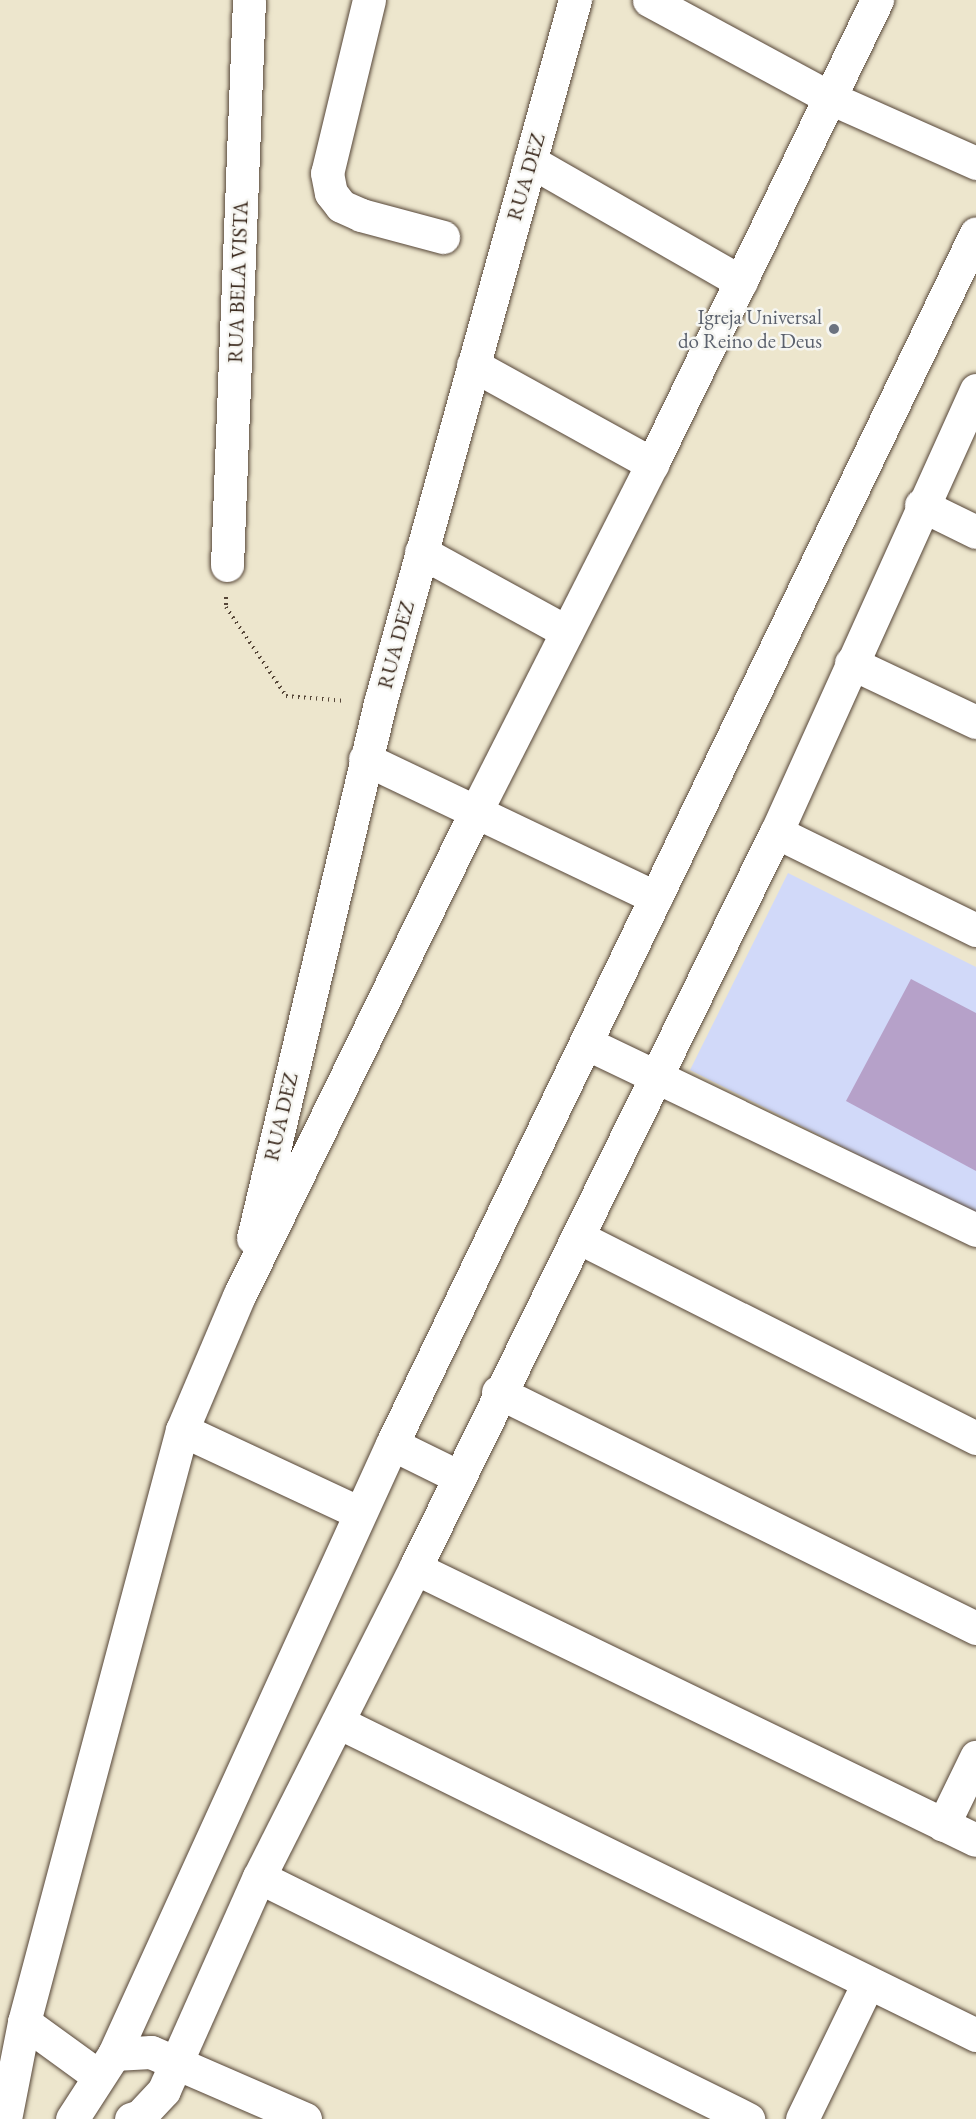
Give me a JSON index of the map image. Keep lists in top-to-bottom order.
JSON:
{
  "streets": {
    "street": ["RUA DEZ", "RUA BELA VISTA"]
  },
  "places": ["Igreja Universal do Reino de Deus"]
}
